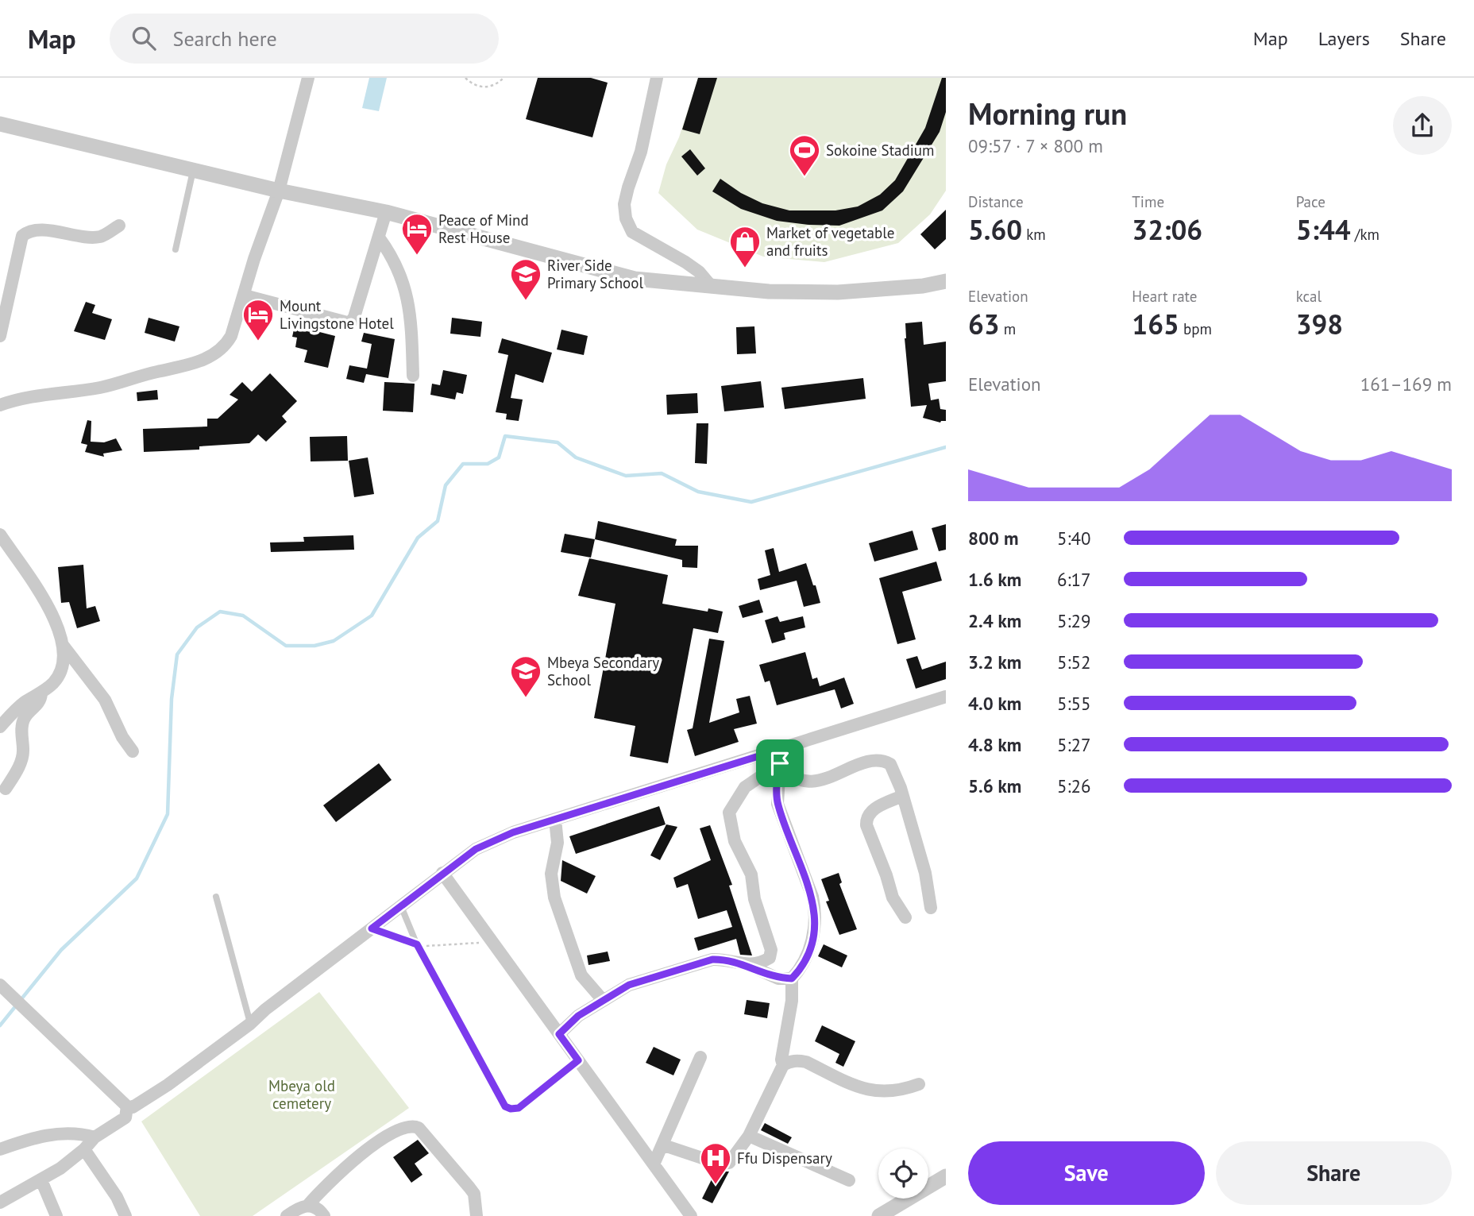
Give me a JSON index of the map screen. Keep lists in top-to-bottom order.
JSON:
{
  "parks": ["Mbeya old cemetery"],
  "places": {
    "sports": ["Sokoine Stadium"],
    "hotel": ["Peace of Mind Rest House", "Mount Livingstone Hotel"],
    "shop": ["Market of vegetable and fruits"],
    "school or university": ["River Side Primary School", "Mbeya Secondary School"],
    "hospital": ["Ffu Dispensary"]
  },
  "page": {
    "header": "Map",
    "search": "Search here",
    "nav": ["Map", "Layers", "Share"],
    "heading": ["Morning run", "09:57 · 7 × 800 m"],
    "stats": [
      ["Distance", "5.60 km"],
      ["Time", "32:06"],
      ["Pace", "5:44 /km"],
      ["Elevation", "63 m"],
      ["Heart rate", "165 bpm"],
      ["kcal", "398"]
    ],
    "chart": ["Elevation", "161–169 m"],
    "list": [
      {
        "name": "800 m",
        "note": "5:40"
      },
      {
        "name": "1.6 km",
        "note": "6:17"
      },
      {
        "name": "2.4 km",
        "note": "5:29"
      },
      {
        "name": "3.2 km",
        "note": "5:52"
      },
      {
        "name": "4.0 km",
        "note": "5:55"
      },
      {
        "name": "4.8 km",
        "note": "5:27"
      },
      {
        "name": "5.6 km",
        "note": "5:26"
      }
    ],
    "buttons": ["Save", "Share"]
  }
}
